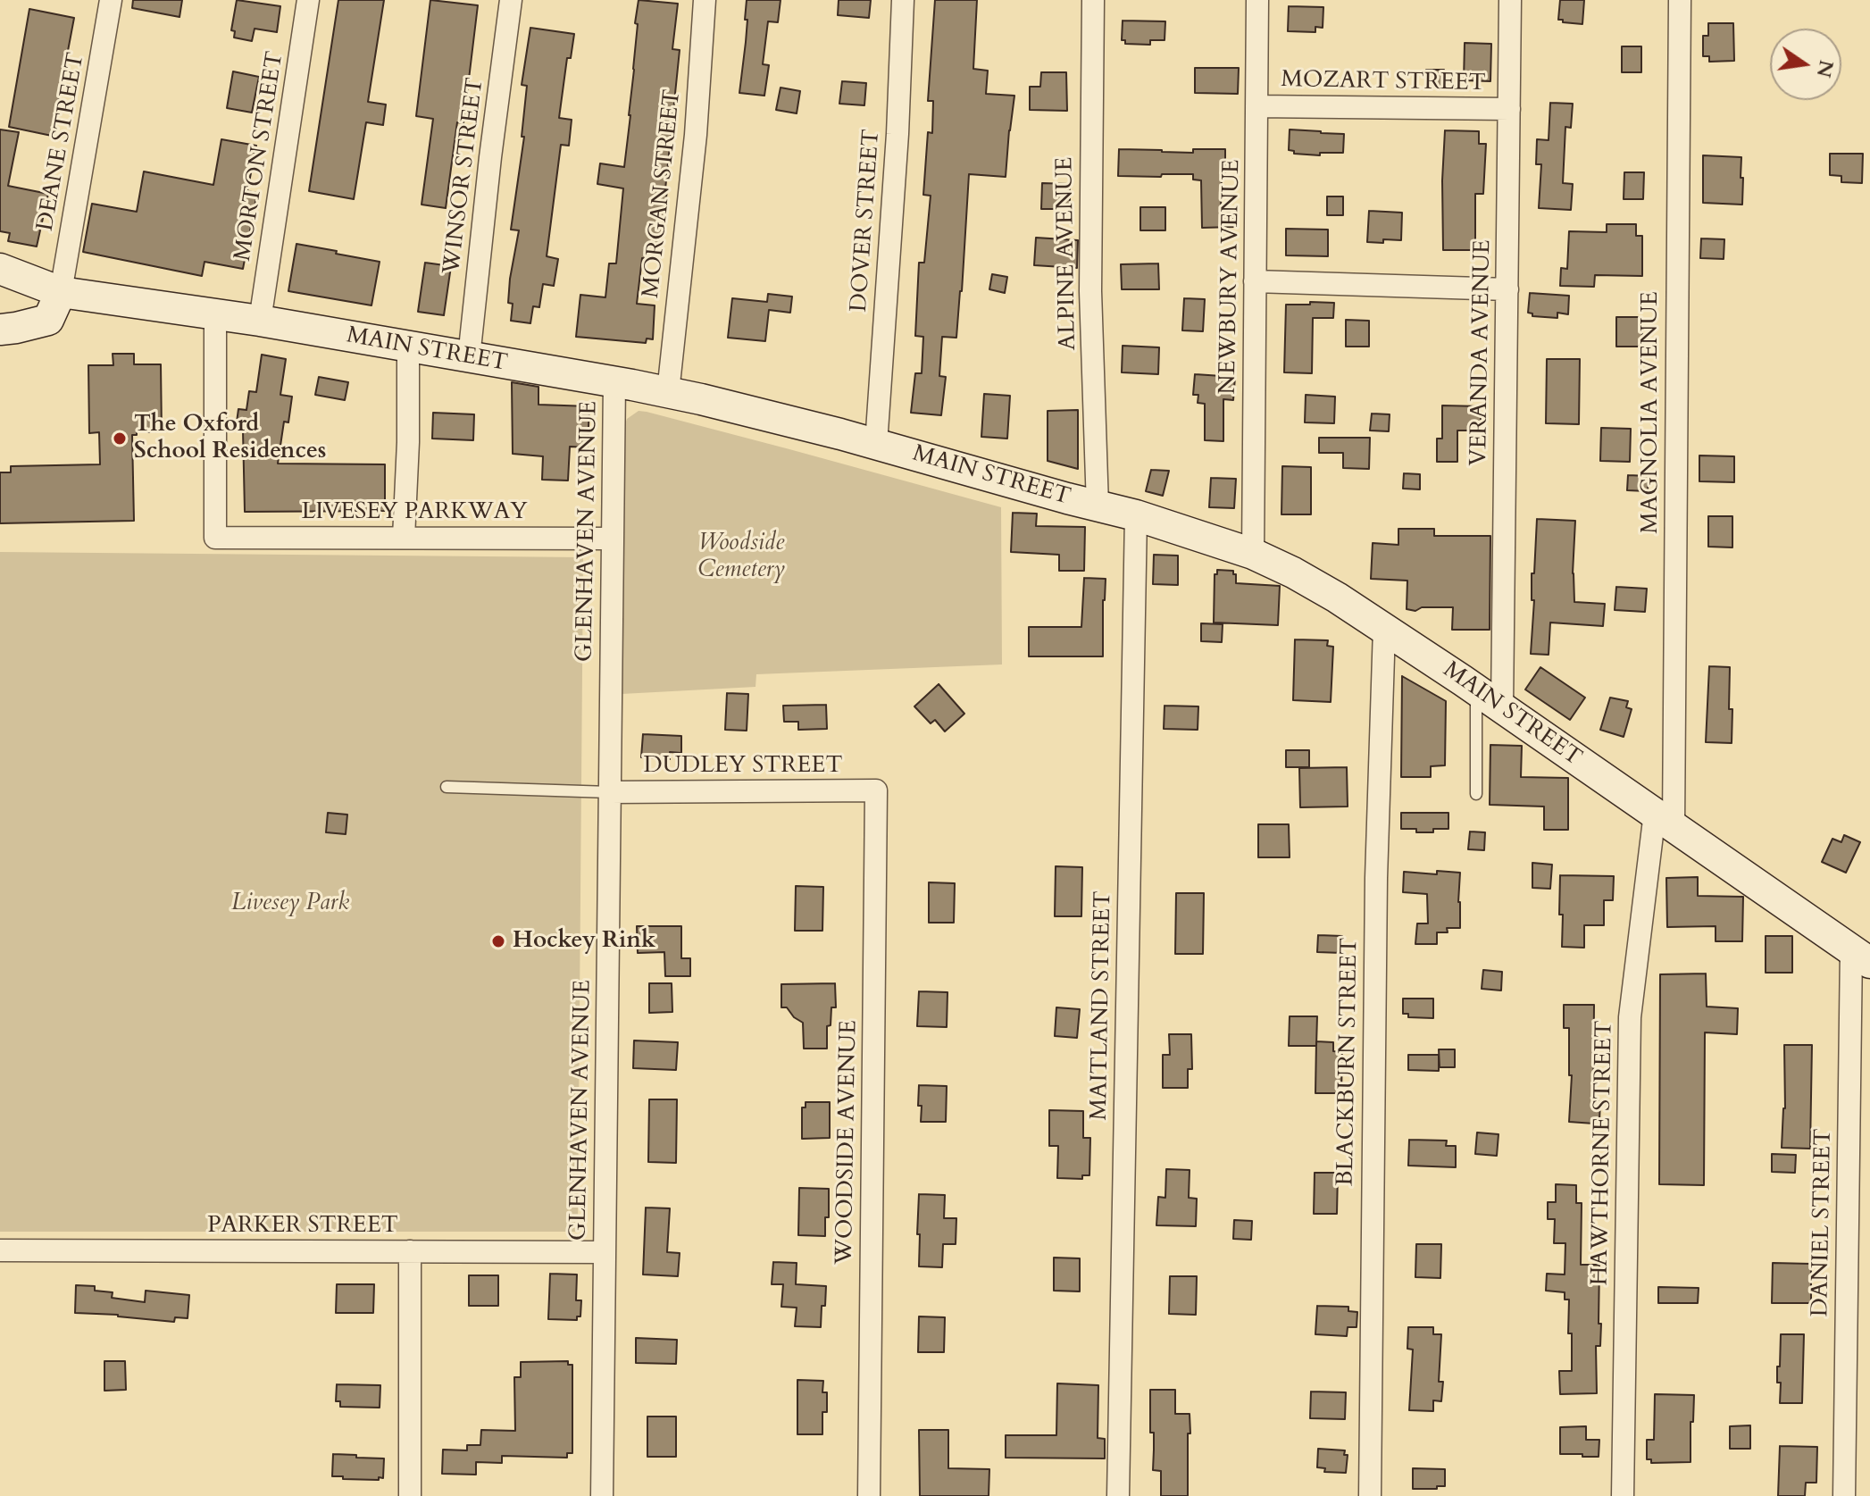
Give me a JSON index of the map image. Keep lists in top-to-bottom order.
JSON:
{
  "streets": {
    "main road": ["MAIN STREET"],
    "street": [
      "MOZART STREET",
      "DEANE STREET",
      "MORTON STREET",
      "WINSOR STREET",
      "MORGAN STREET",
      "DOVER STREET",
      "ALPINE AVENUE",
      "NEWBURY AVENUE",
      "VERANDA AVENUE",
      "MAGNOLIA AVENUE",
      "LIVESEY PARKWAY",
      "GLENHAVEN AVENUE",
      "DUDLEY STREET",
      "MAITLAND STREET",
      "BLACKBURN STREET",
      "WOODSIDE AVENUE",
      "HAWTHORNE STREET",
      "DANIEL STREET",
      "PARKER STREET"
    ]
  },
  "crossings": [
    ["MOZART STREET", "NEWBURY AVENUE"],
    ["MOZART STREET", "VERANDA AVENUE"],
    ["DEANE STREET", "MAIN STREET"],
    ["MORTON STREET", "MAIN STREET"],
    ["WINSOR STREET", "MAIN STREET"],
    ["MORGAN STREET", "MAIN STREET"],
    ["DOVER STREET", "MAIN STREET"],
    ["ALPINE AVENUE", "MAIN STREET"],
    ["NEWBURY AVENUE", "MAIN STREET"],
    ["MAIN STREET", "VERANDA AVENUE"],
    ["MAIN STREET", "MAGNOLIA AVENUE"],
    ["MAIN STREET", "LIVESEY PARKWAY"],
    ["MAIN STREET", "GLENHAVEN AVENUE"],
    ["MAIN STREET", "MAITLAND STREET"],
    ["MAIN STREET", "BLACKBURN STREET"],
    ["MAIN STREET", "HAWTHORNE STREET"],
    ["MAIN STREET", "DANIEL STREET"],
    ["MAGNOLIA AVENUE", "HAWTHORNE STREET"],
    ["LIVESEY PARKWAY", "GLENHAVEN AVENUE"],
    ["GLENHAVEN AVENUE", "DUDLEY STREET"],
    ["GLENHAVEN AVENUE", "PARKER STREET"],
    ["DUDLEY STREET", "WOODSIDE AVENUE"]
  ],
  "parks": ["Woodside Cemetery", "Livesey Park"],
  "places": ["The Oxford School Residences", "Hockey Rink"],
  "north": "right"
}
